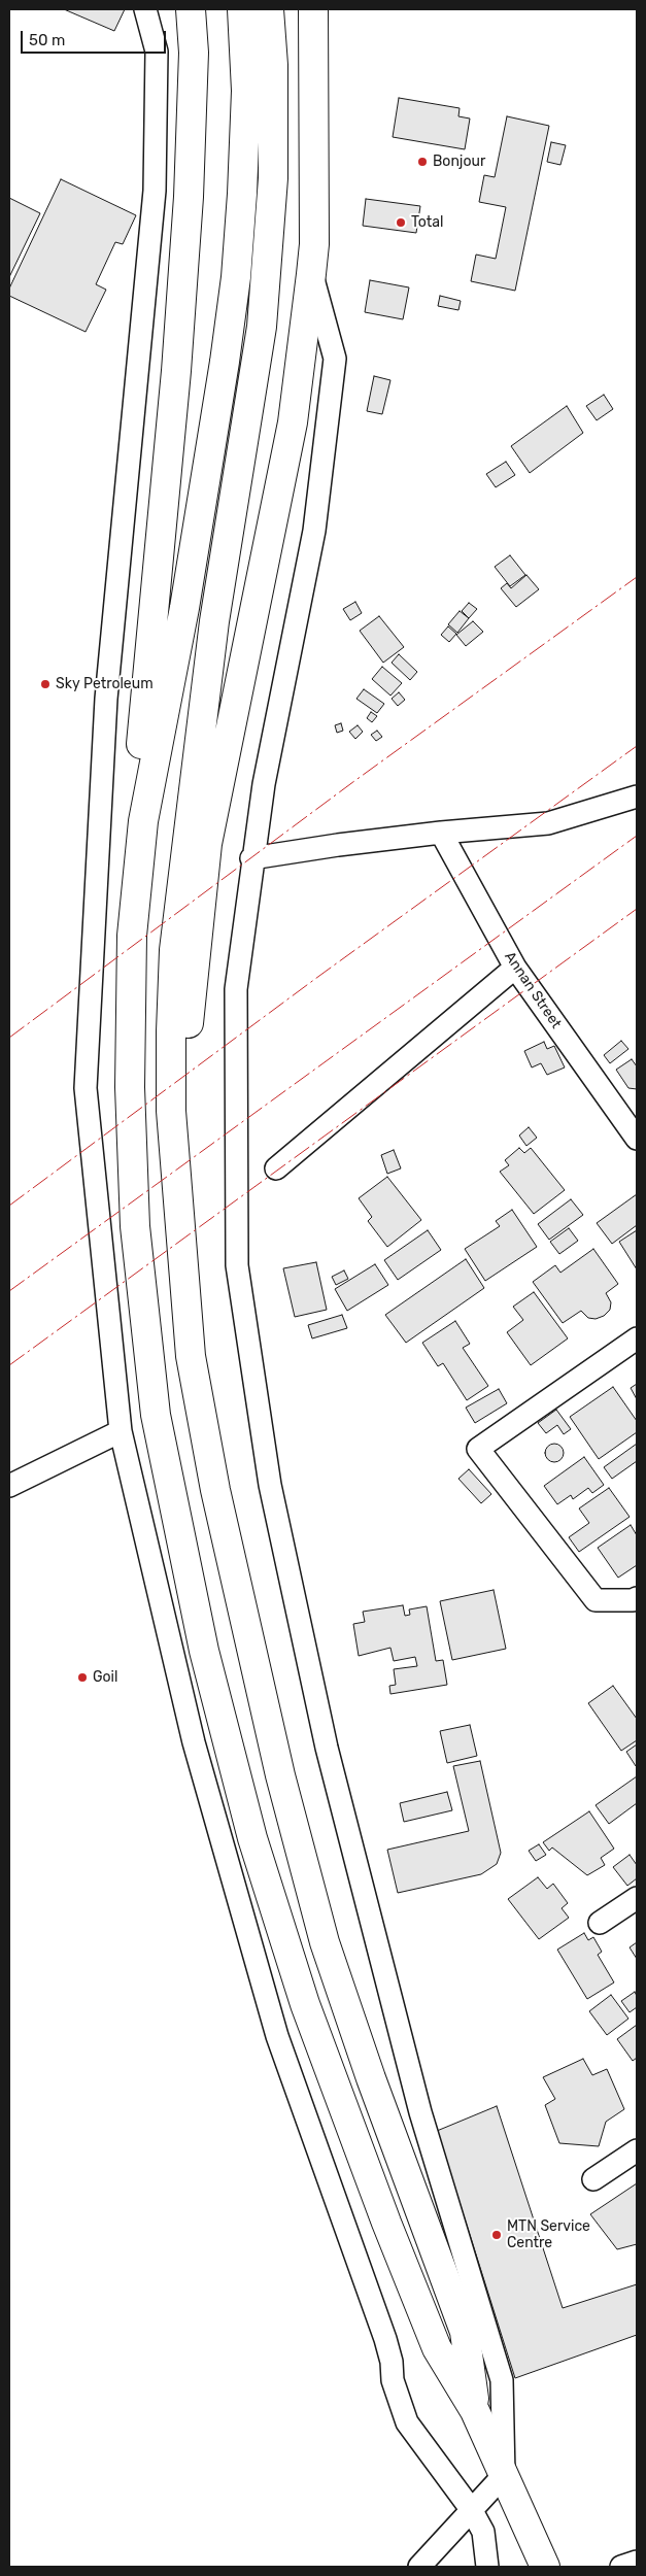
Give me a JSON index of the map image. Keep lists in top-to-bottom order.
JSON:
{
  "streets": {
    "street": ["Annan Street"]
  },
  "places": [
    "Bonjour",
    "Total",
    "Sky Petroleum",
    "Goil",
    "MTN Service Centre"
  ],
  "scale_bar": "50 m"
}
